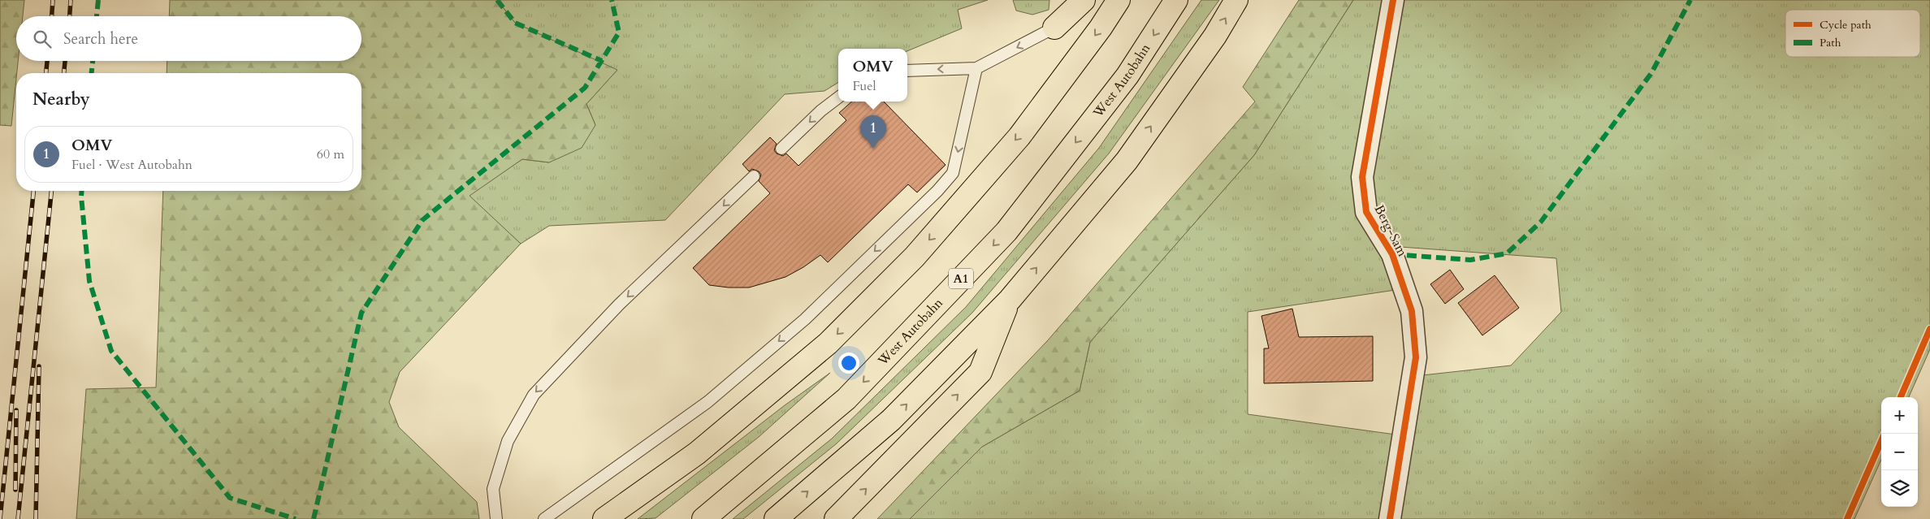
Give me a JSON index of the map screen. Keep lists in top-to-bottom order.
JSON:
{
  "streets": {
    "highway": ["West Autobahn", "A1"],
    "street": ["Berg-Sam"]
  },
  "legend": ["Cycle path", "Path"],
  "page": {
    "search": "Search here",
    "popup": ["OMV", "Fuel"],
    "heading": "Nearby",
    "pins": "1",
    "list": [
      {
        "mark": "1",
        "name": "OMV",
        "note": "Fuel · West Autobahn",
        "value": "60 m"
      }
    ],
    "map_buttons": ["+", "−"]
  }
}
